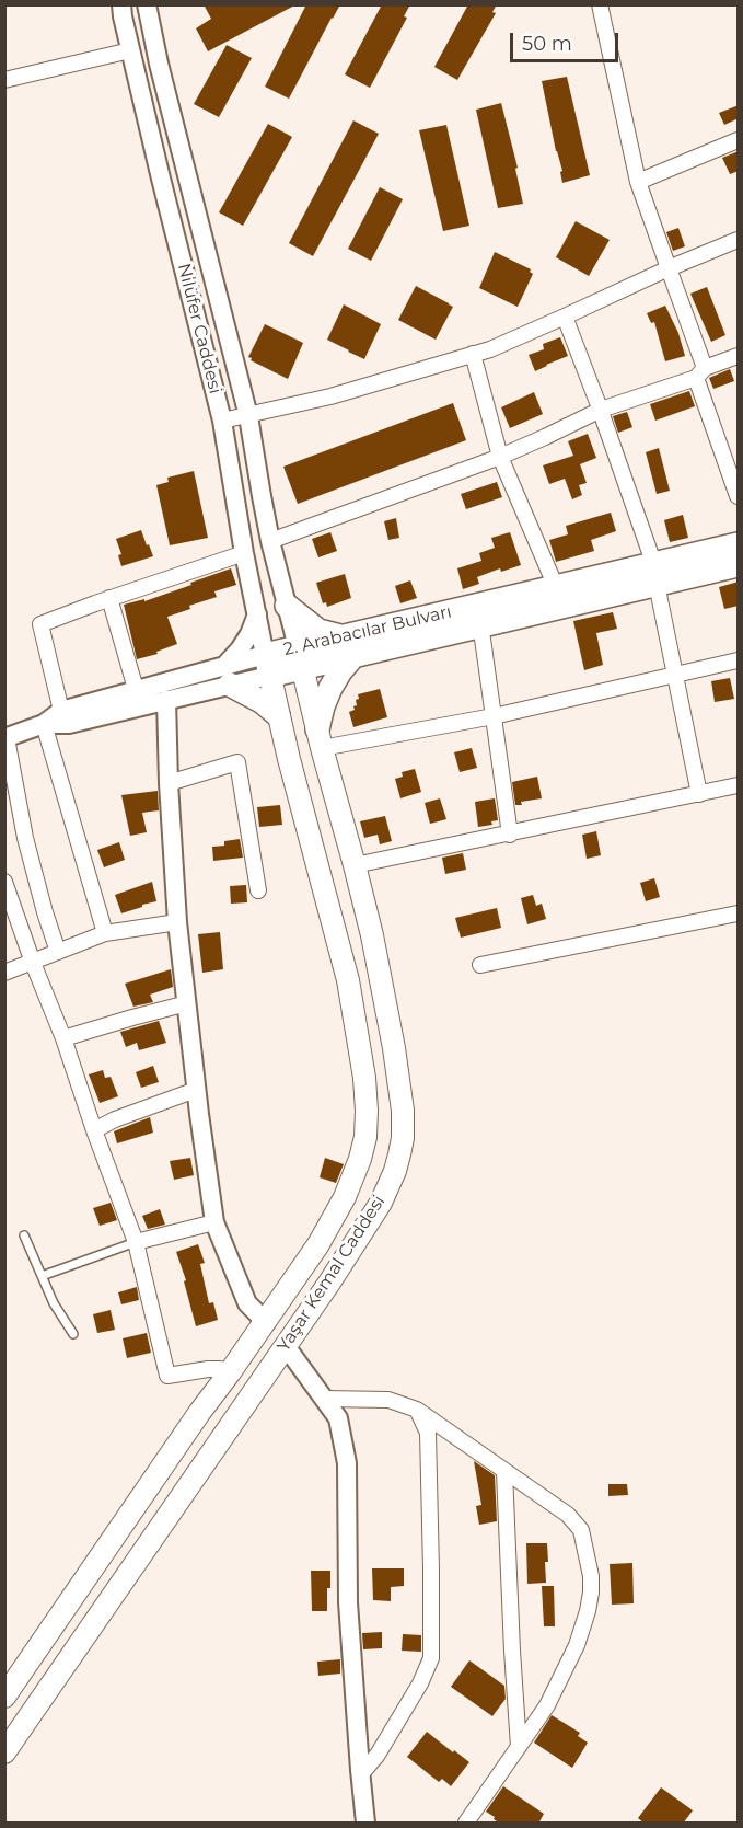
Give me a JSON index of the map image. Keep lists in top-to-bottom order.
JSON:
{
  "streets": {
    "main road": ["2. Arabacılar Bulvarı", "Yaşar Kemal Caddesi"],
    "street": ["Nilüfer Caddesi"]
  },
  "crossings": [
    ["Nilüfer Caddesi", "Yaşar Kemal Caddesi"],
    ["2. Arabacılar Bulvarı", "Yaşar Kemal Caddesi"]
  ],
  "scale_bar": "50 m"
}
